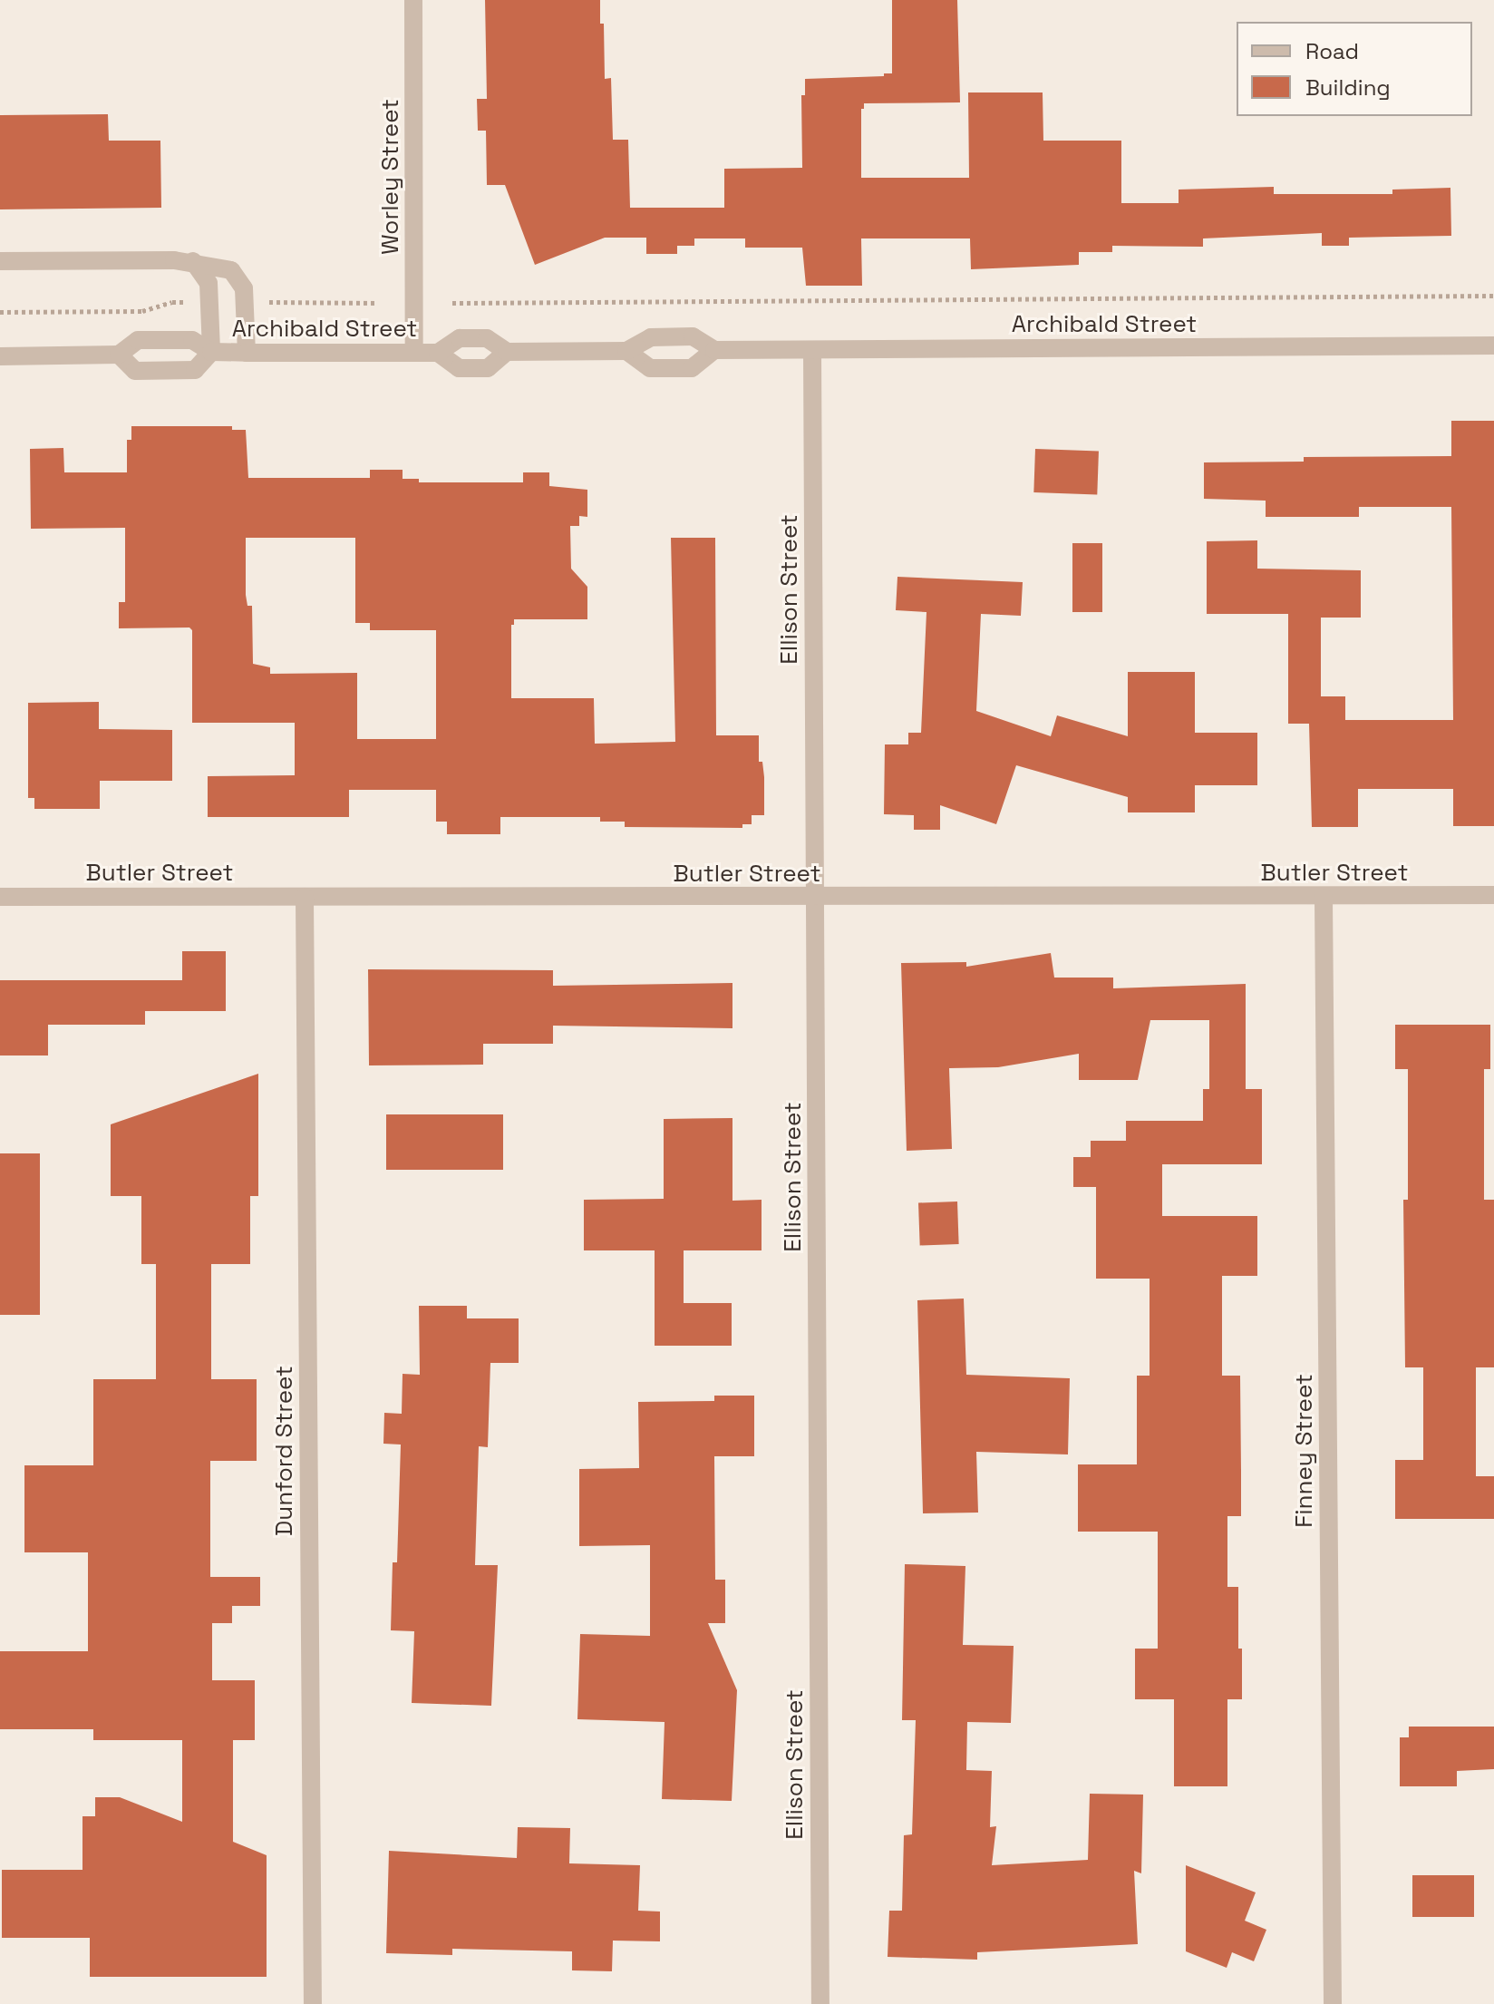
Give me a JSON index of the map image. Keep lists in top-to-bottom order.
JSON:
{
  "streets": {
    "street": [
      "Worley Street",
      "Archibald Street",
      "Ellison Street",
      "Butler Street",
      "Dunford Street",
      "Finney Street"
    ]
  },
  "crossings": [
    ["Worley Street", "Archibald Street"],
    ["Archibald Street", "Ellison Street"],
    ["Ellison Street", "Butler Street"],
    ["Butler Street", "Dunford Street"],
    ["Butler Street", "Finney Street"]
  ],
  "legend": ["Road", "Building"]
}
